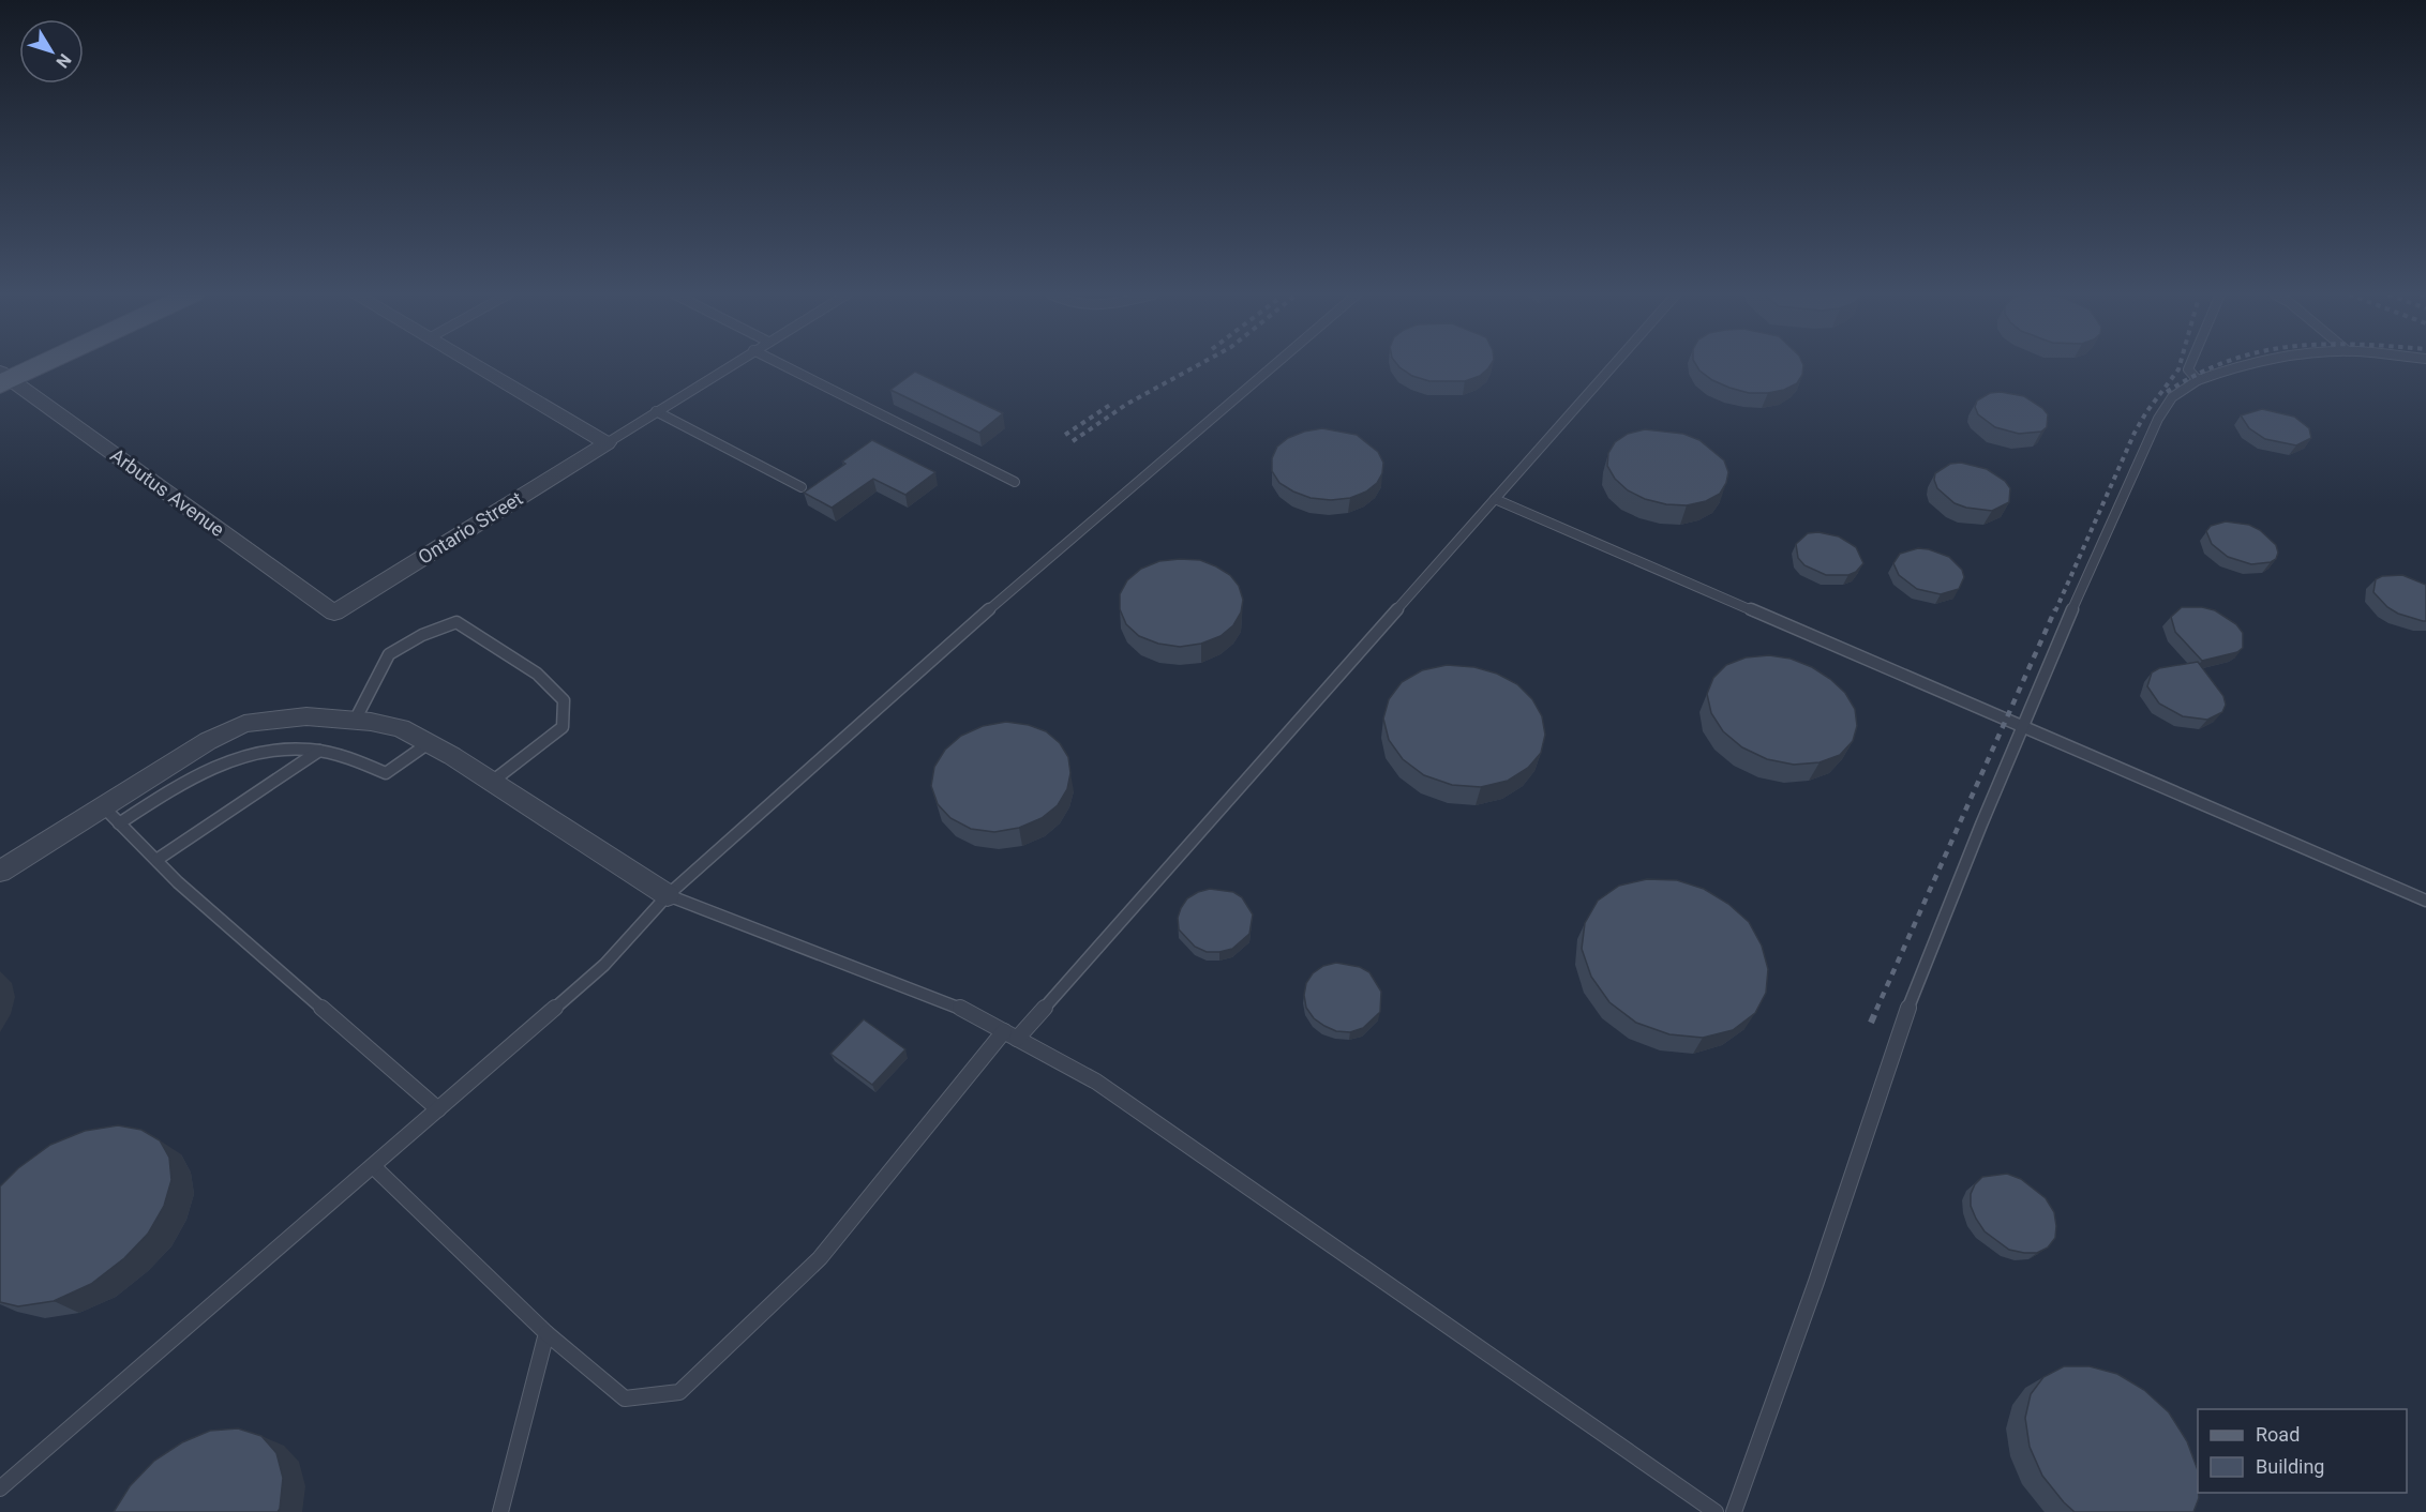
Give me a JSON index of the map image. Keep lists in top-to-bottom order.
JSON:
{
  "streets": {
    "street": ["Arbutus Avenue", "Ontario Street"]
  },
  "crossings": [
    ["Arbutus Avenue", "Ontario Street"]
  ],
  "legend": ["Road", "Building"],
  "north": "bottom right"
}
